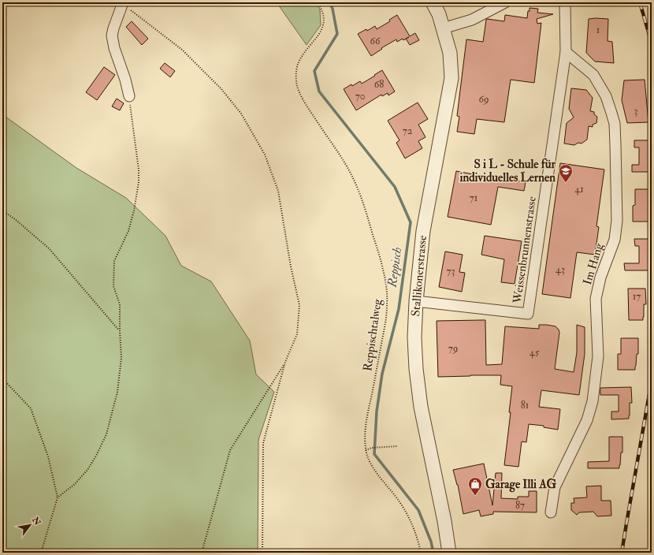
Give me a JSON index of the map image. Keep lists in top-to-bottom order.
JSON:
{
  "streets": {
    "street": ["Weissenbrunnenstrasse", "Im Hang", "Stallikonerstrasse"],
    "path": ["Reppischtalweg"]
  },
  "crossings": [
    ["Weissenbrunnenstrasse", "Im Hang"],
    ["Weissenbrunnenstrasse", "Stallikonerstrasse"]
  ],
  "water": ["Reppisch"],
  "places": {
    "school or university": ["S i L - Schule für individuelles Lernen"],
    "shop": ["Garage Illi AG"]
  },
  "house_numbers": [
    "1",
    "66",
    "68",
    "70",
    "69",
    "3",
    "72",
    "41",
    "71",
    "43",
    "73",
    "17",
    "79",
    "45",
    "81",
    "87"
  ],
  "north": "top right"
}
